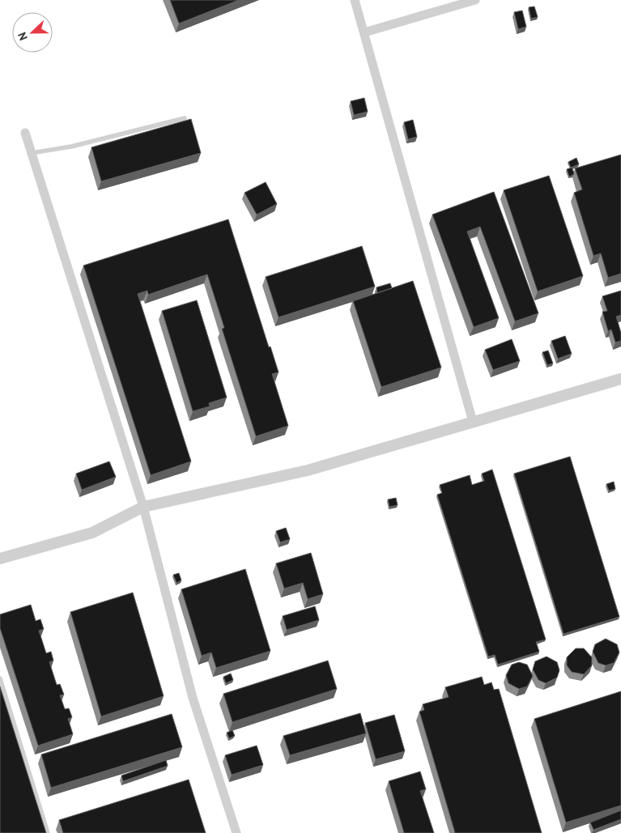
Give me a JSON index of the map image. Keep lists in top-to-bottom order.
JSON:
{
  "north": "left"
}
